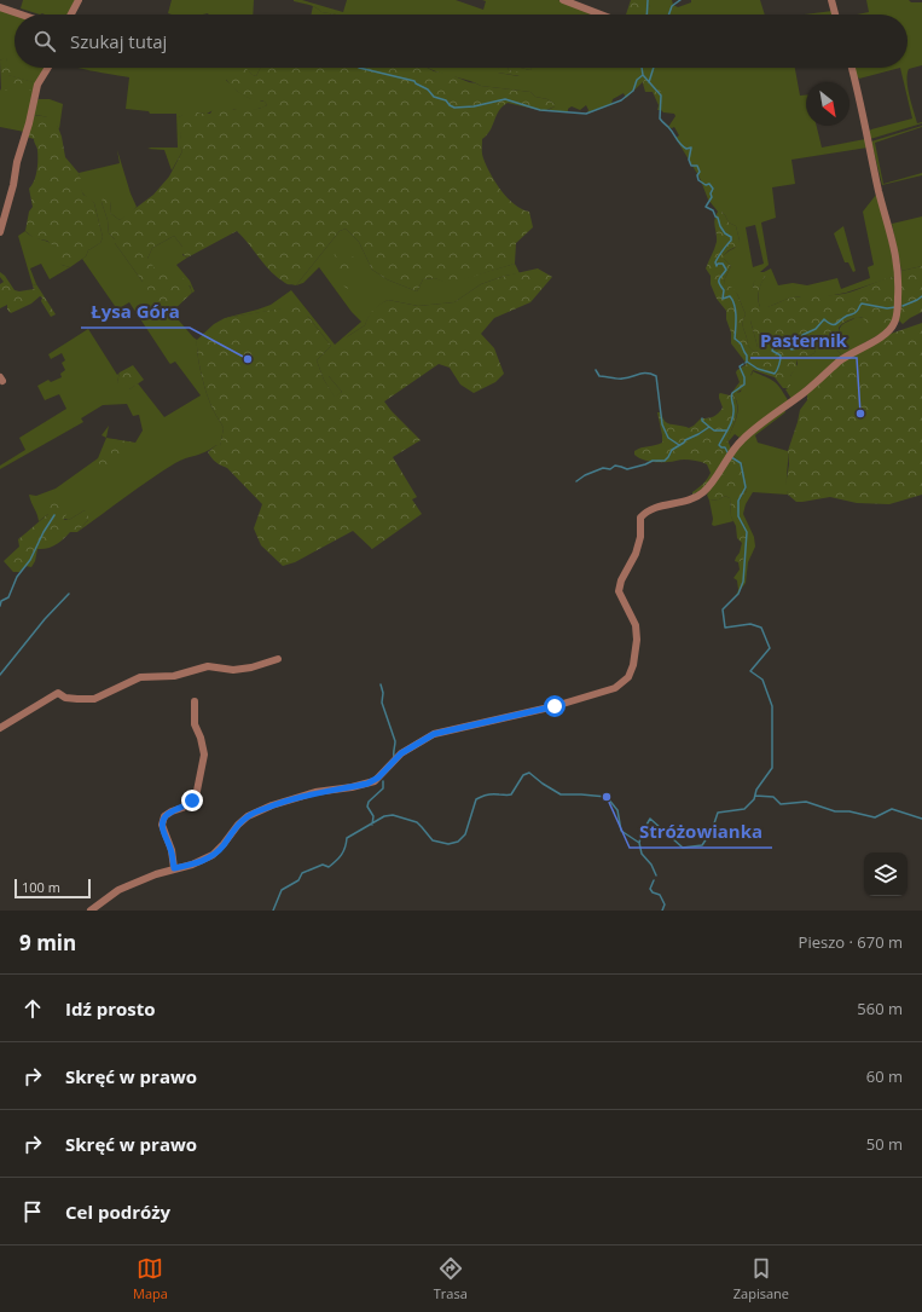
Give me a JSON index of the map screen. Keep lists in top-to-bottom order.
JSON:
{
  "places": ["Łysa Góra", "Pasternik", "Stróżowianka"],
  "scale_bar": "100 m",
  "north": "bottom right",
  "page": {
    "search": "Szukaj tutaj",
    "scale": "100 m",
    "heading": ["9 min", "Pieszo · 670 m"],
    "list": [
      ["Idź prosto", "560 m"],
      ["Skręć w prawo", "60 m"],
      ["Skręć w prawo", "50 m"],
      "Cel podróży"
    ],
    "nav": ["Mapa", "Trasa", "Zapisane"]
  }
}
